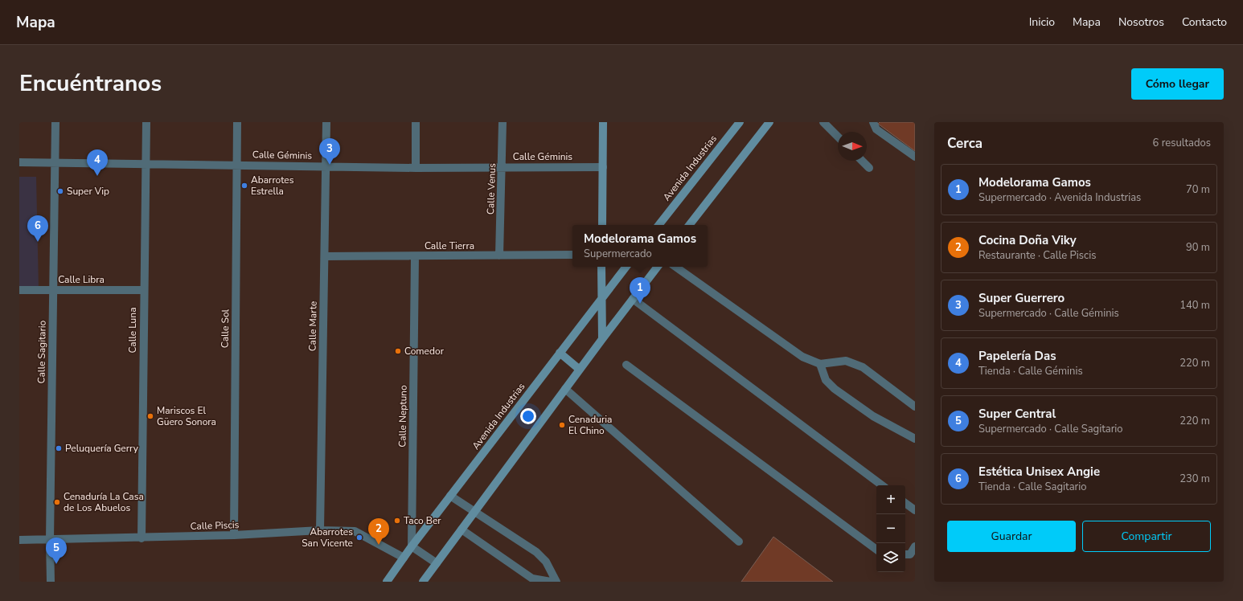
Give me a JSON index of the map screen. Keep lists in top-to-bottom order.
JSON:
{
  "streets": {
    "main road": ["Avenida Industrias"],
    "street": [
      "Calle Géminis",
      "Calle Venus",
      "Calle Tierra",
      "Calle Libra",
      "Calle Marte",
      "Calle Sol",
      "Calle Luna",
      "Calle Sagitario",
      "Calle Neptuno",
      "Calle Piscis"
    ]
  },
  "crossings": [
    ["Calle Géminis", "Calle Venus"],
    ["Calle Géminis", "Calle Marte"],
    ["Calle Géminis", "Calle Sol"],
    ["Calle Géminis", "Calle Luna"],
    ["Calle Géminis", "Calle Sagitario"],
    ["Avenida Industrias", "Calle Neptuno"],
    ["Avenida Industrias", "Calle Piscis"],
    ["Calle Venus", "Calle Tierra"],
    ["Calle Tierra", "Calle Marte"],
    ["Calle Tierra", "Calle Neptuno"],
    ["Calle Libra", "Calle Luna"],
    ["Calle Libra", "Calle Sagitario"],
    ["Calle Marte", "Calle Piscis"],
    ["Calle Sol", "Calle Piscis"],
    ["Calle Luna", "Calle Piscis"],
    ["Calle Sagitario", "Calle Piscis"]
  ],
  "places": [
    "Abarrotes Estrella",
    "Super Vip",
    "Comedor",
    "Mariscos El Güero Sonora",
    "Cenaduria El Chino",
    "Peluquería Gerry",
    "Cenaduría La Casa de Los Abuelos",
    "Taco Ber",
    "Abarrotes San Vicente"
  ],
  "north": "right",
  "page": {
    "header": "Mapa",
    "nav": [
      "Inicio",
      "Mapa",
      "Nosotros",
      "Contacto"
    ],
    "title": "Encuéntranos",
    "buttons": [
      "Cómo llegar",
      ["Guardar", "Compartir"]
    ],
    "heading": ["Cerca", "6 resultados"],
    "pins": [
      "3",
      "4",
      "6",
      "1",
      "2",
      "5"
    ],
    "list": [
      {
        "mark": "1",
        "name": "Modelorama Gamos",
        "note": "Supermercado · Avenida Industrias",
        "value": "70 m"
      },
      {
        "mark": "2",
        "name": "Cocina Doña Viky",
        "note": "Restaurante · Calle Piscis",
        "value": "90 m"
      },
      {
        "mark": "3",
        "name": "Super Guerrero",
        "note": "Supermercado · Calle Géminis",
        "value": "140 m"
      },
      {
        "mark": "4",
        "name": "Papelería Das",
        "note": "Tienda · Calle Géminis",
        "value": "220 m"
      },
      {
        "mark": "5",
        "name": "Super Central",
        "note": "Supermercado · Calle Sagitario",
        "value": "220 m"
      },
      {
        "mark": "6",
        "name": "Estética Unisex Angie",
        "note": "Tienda · Calle Sagitario",
        "value": "230 m"
      }
    ],
    "popup": ["Modelorama Gamos", "Supermercado"],
    "map_buttons": ["+", "−"]
  }
}
